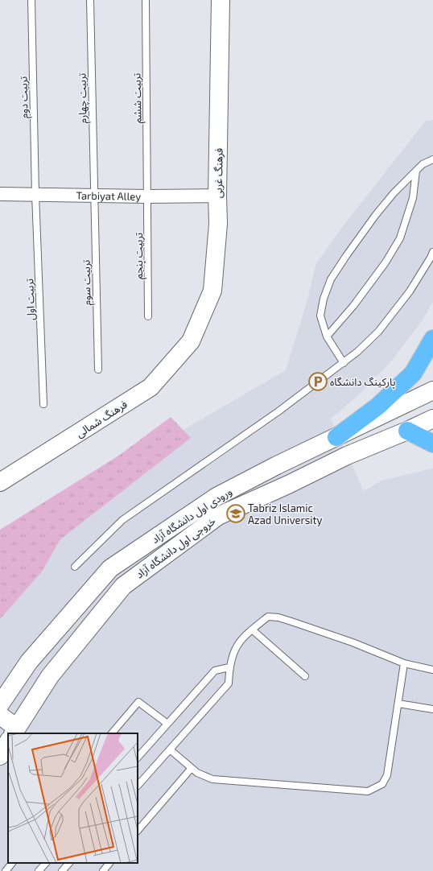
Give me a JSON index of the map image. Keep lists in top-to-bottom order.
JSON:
{
  "streets": {
    "street": [
      "فرهنگ غربی",
      "Tarbiyat Alley",
      "فرهنگ شمالی",
      "ورودی اول دانشگاه آزاد",
      "خروجی اول دانشگاه آزاد"
    ],
    "lane": [
      "تربیت دوم",
      "تربیت چهارم",
      "تربیت ششم",
      "تربیت پنجم",
      "تربیت سوم",
      "تربیت اول"
    ]
  },
  "crossings": [
    ["تربیت دوم", "Tarbiyat Alley"],
    ["تربیت دوم", "تربیت اول"],
    ["تربیت چهارم", "Tarbiyat Alley"],
    ["تربیت چهارم", "تربیت سوم"],
    ["تربیت ششم", "Tarbiyat Alley"],
    ["تربیت ششم", "تربیت پنجم"],
    ["فرهنگ غربی", "Tarbiyat Alley"],
    ["فرهنگ غربی", "فرهنگ شمالی"],
    ["Tarbiyat Alley", "تربیت پنجم"],
    ["Tarbiyat Alley", "تربیت سوم"],
    ["Tarbiyat Alley", "تربیت اول"]
  ],
  "places": {
    "parking": ["پارکینگ دانشگاه"],
    "school or university": ["Tabriz Islamic Azad University"]
  }
}
